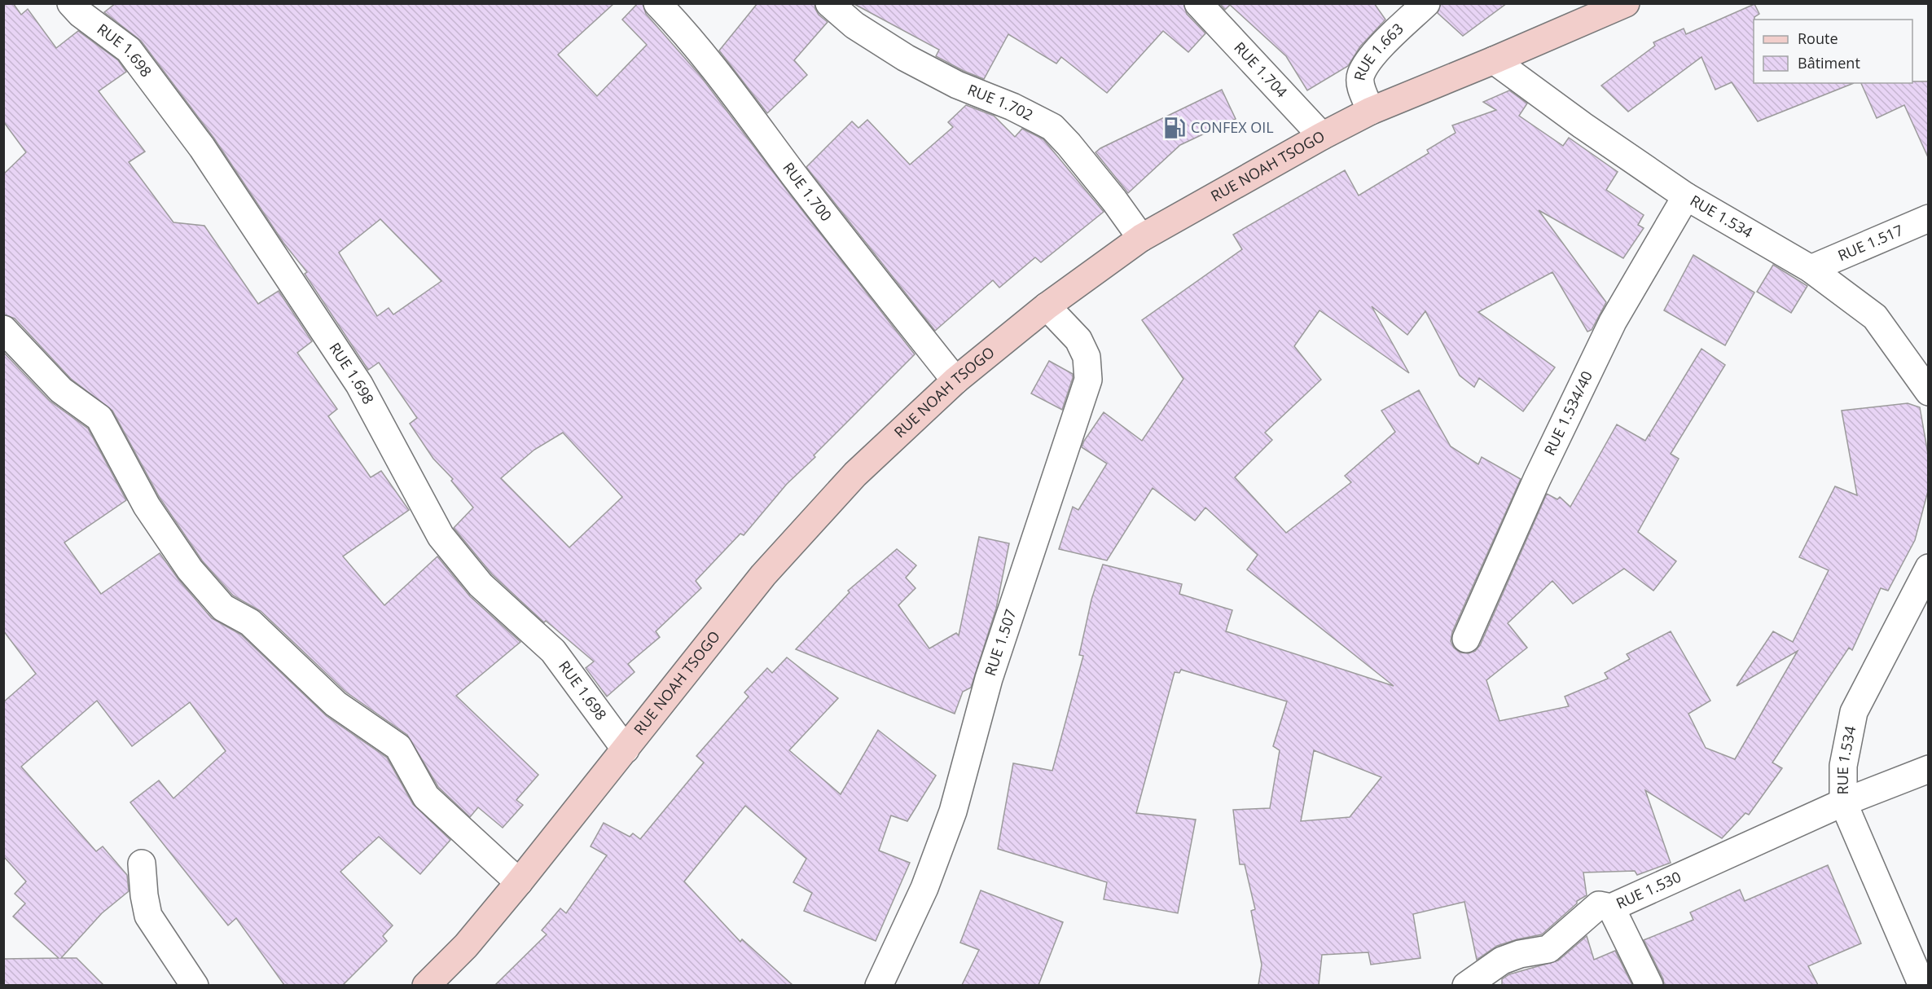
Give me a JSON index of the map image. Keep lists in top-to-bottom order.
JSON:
{
  "streets": {
    "main road": ["RUE NOAH TSOGO"],
    "street": [
      "RUE 1.698",
      "RUE 1.663",
      "RUE 1.704",
      "RUE 1.702",
      "RUE 1.700",
      "RUE 1.534",
      "RUE 1.517",
      "RUE 1.534/40",
      "RUE 1.507",
      "RUE 1.530"
    ]
  },
  "crossings": [
    ["RUE 1.698", "RUE NOAH TSOGO"],
    ["RUE 1.663", "RUE NOAH TSOGO"],
    ["RUE 1.704", "RUE NOAH TSOGO"],
    ["RUE 1.702", "RUE NOAH TSOGO"],
    ["RUE NOAH TSOGO", "RUE 1.700"],
    ["RUE NOAH TSOGO", "RUE 1.534"],
    ["RUE NOAH TSOGO", "RUE 1.507"],
    ["RUE 1.534", "RUE 1.517"],
    ["RUE 1.534", "RUE 1.534/40"],
    ["RUE 1.534", "RUE 1.530"]
  ],
  "places": {
    "fuel station": ["CONFEX OIL"]
  },
  "legend": ["Route", "Bâtiment"]
}
